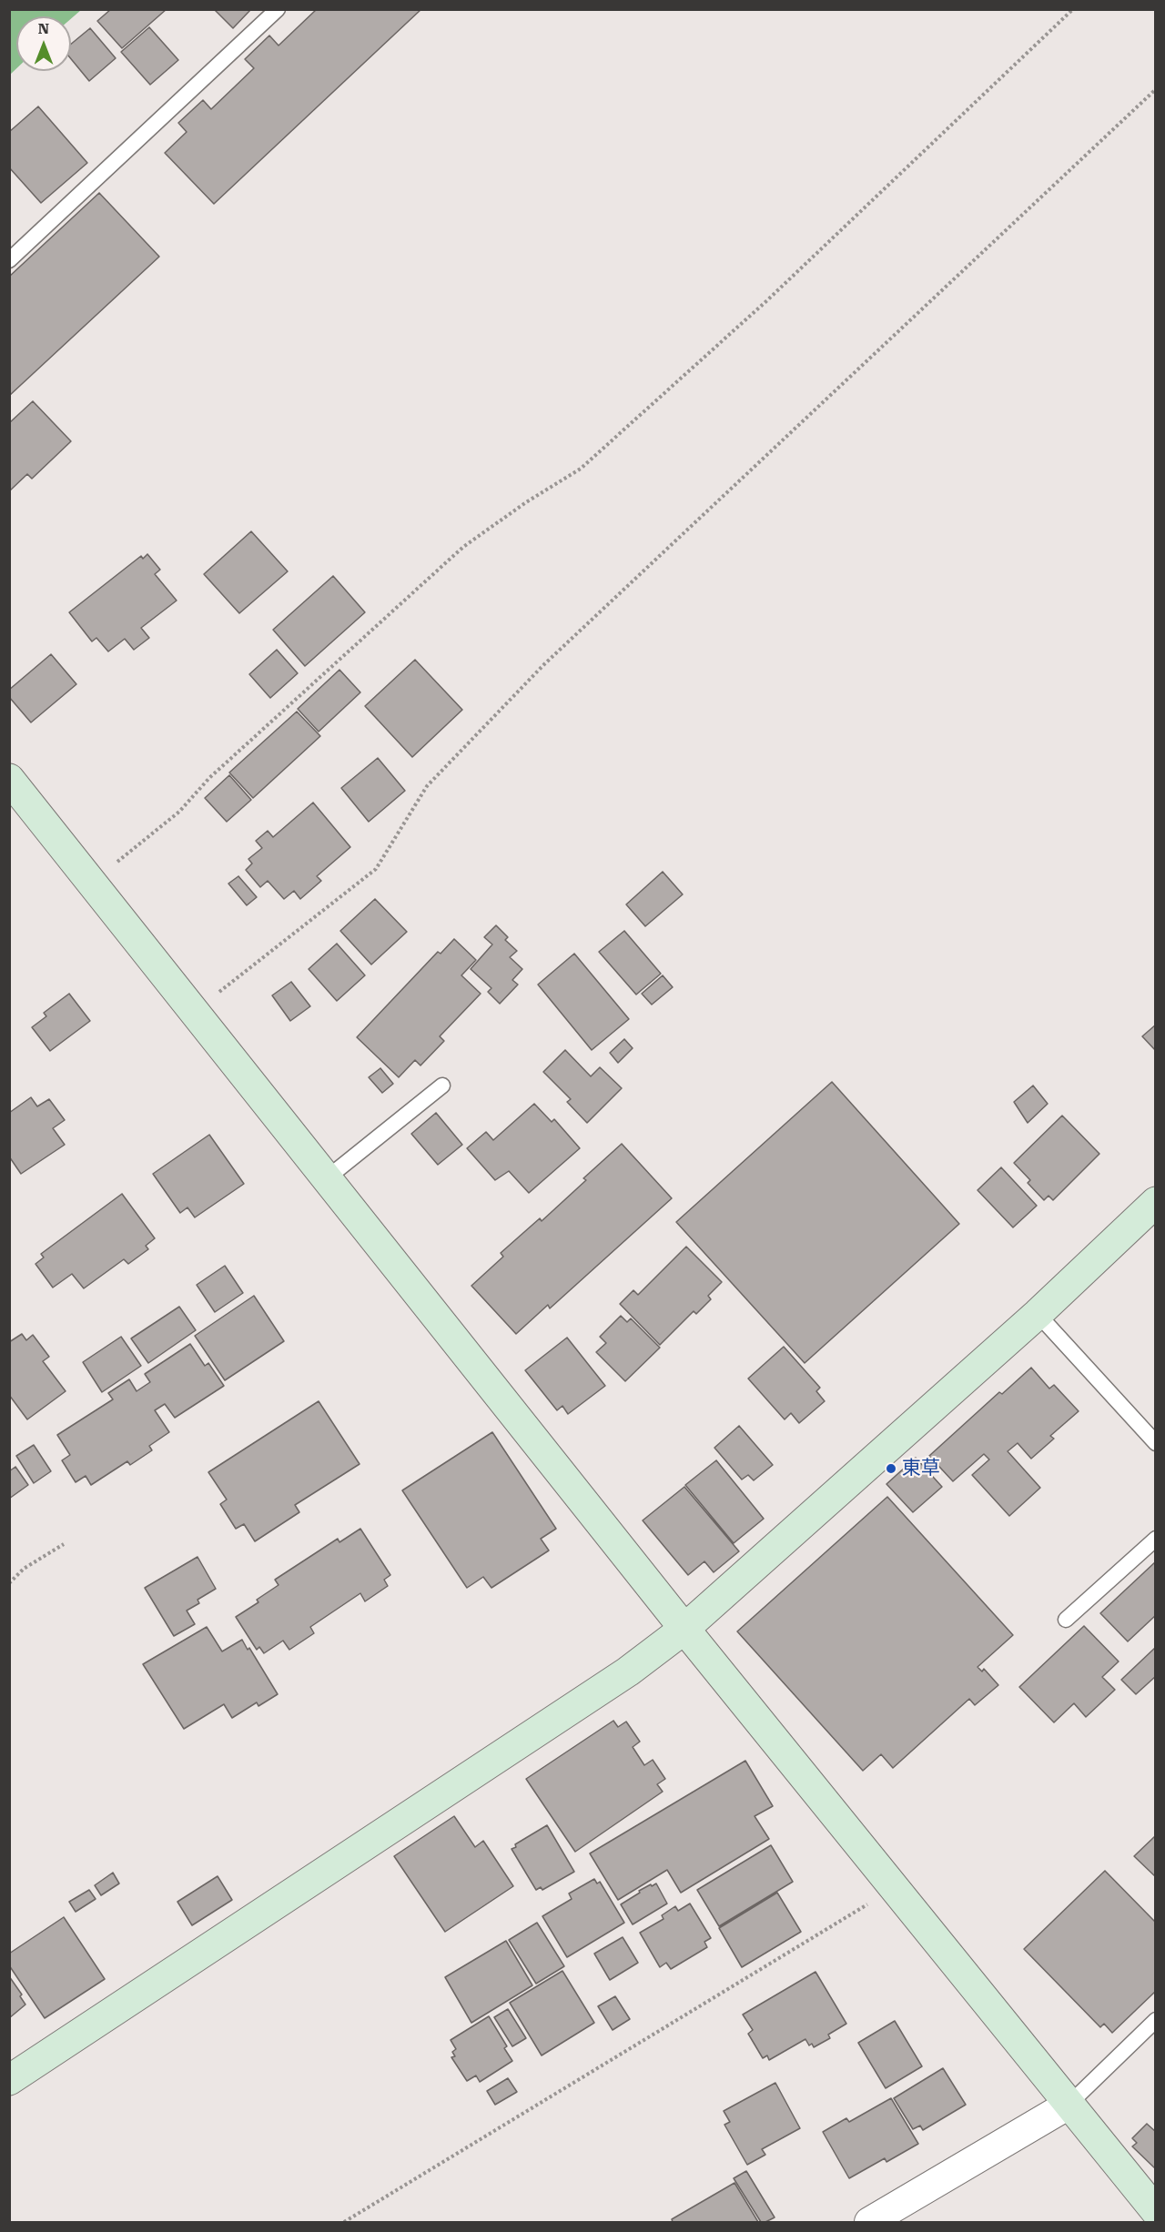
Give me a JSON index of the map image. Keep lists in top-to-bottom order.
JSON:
{
  "places": ["東草"],
  "north": "top"
}
